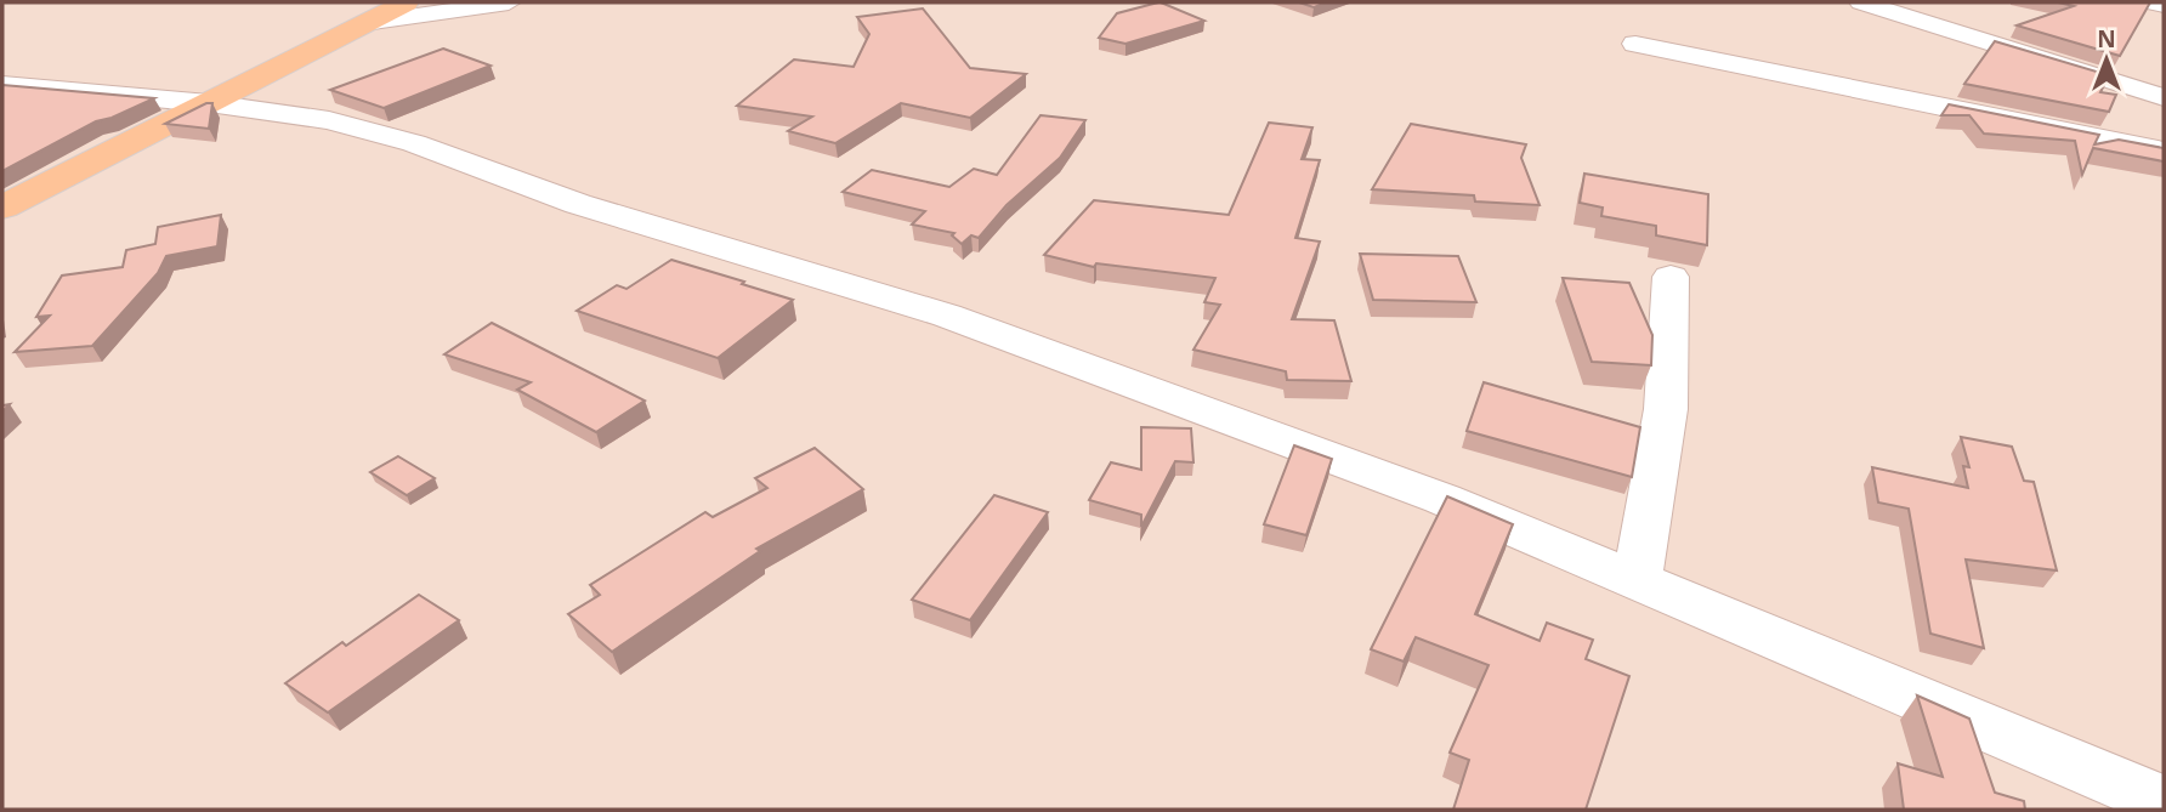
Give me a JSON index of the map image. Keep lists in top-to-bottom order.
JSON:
{
  "north": "top"
}
